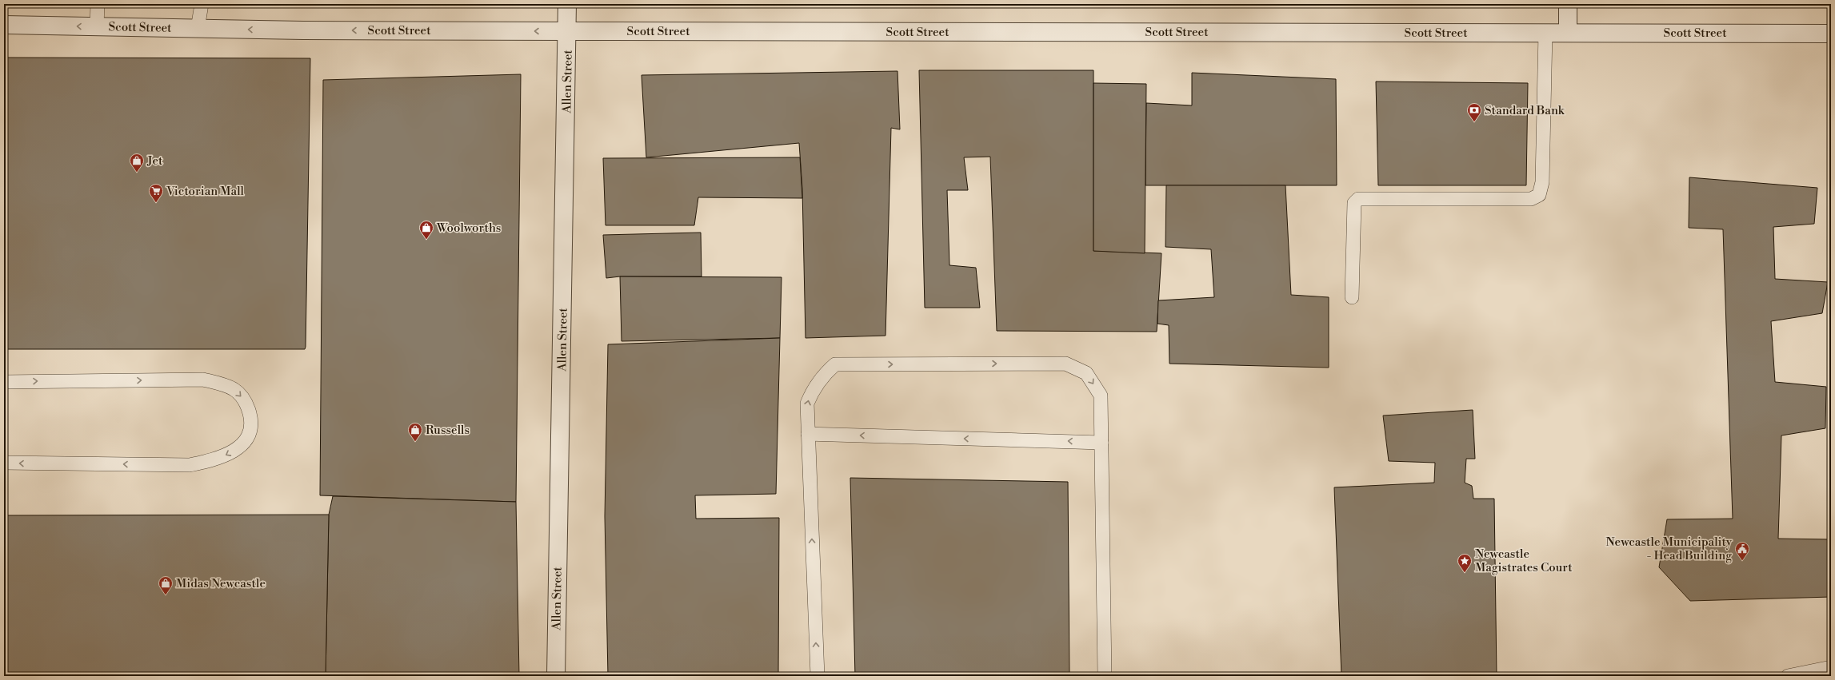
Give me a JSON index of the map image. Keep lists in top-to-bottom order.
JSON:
{
  "streets": {
    "street": ["Scott Street", "Allen Street"]
  },
  "crossings": [
    ["Scott Street", "Allen Street"]
  ],
  "places": {
    "bank": ["Standard Bank"],
    "shop": [
      "Jet",
      "Woolworths",
      "Russells",
      "Midas Newcastle"
    ],
    "supermarket": ["Victorian Mall"],
    "public building": ["Newcastle Municipality - Head Building"],
    "place": ["Newcastle Magistrates Court"]
  }
}
